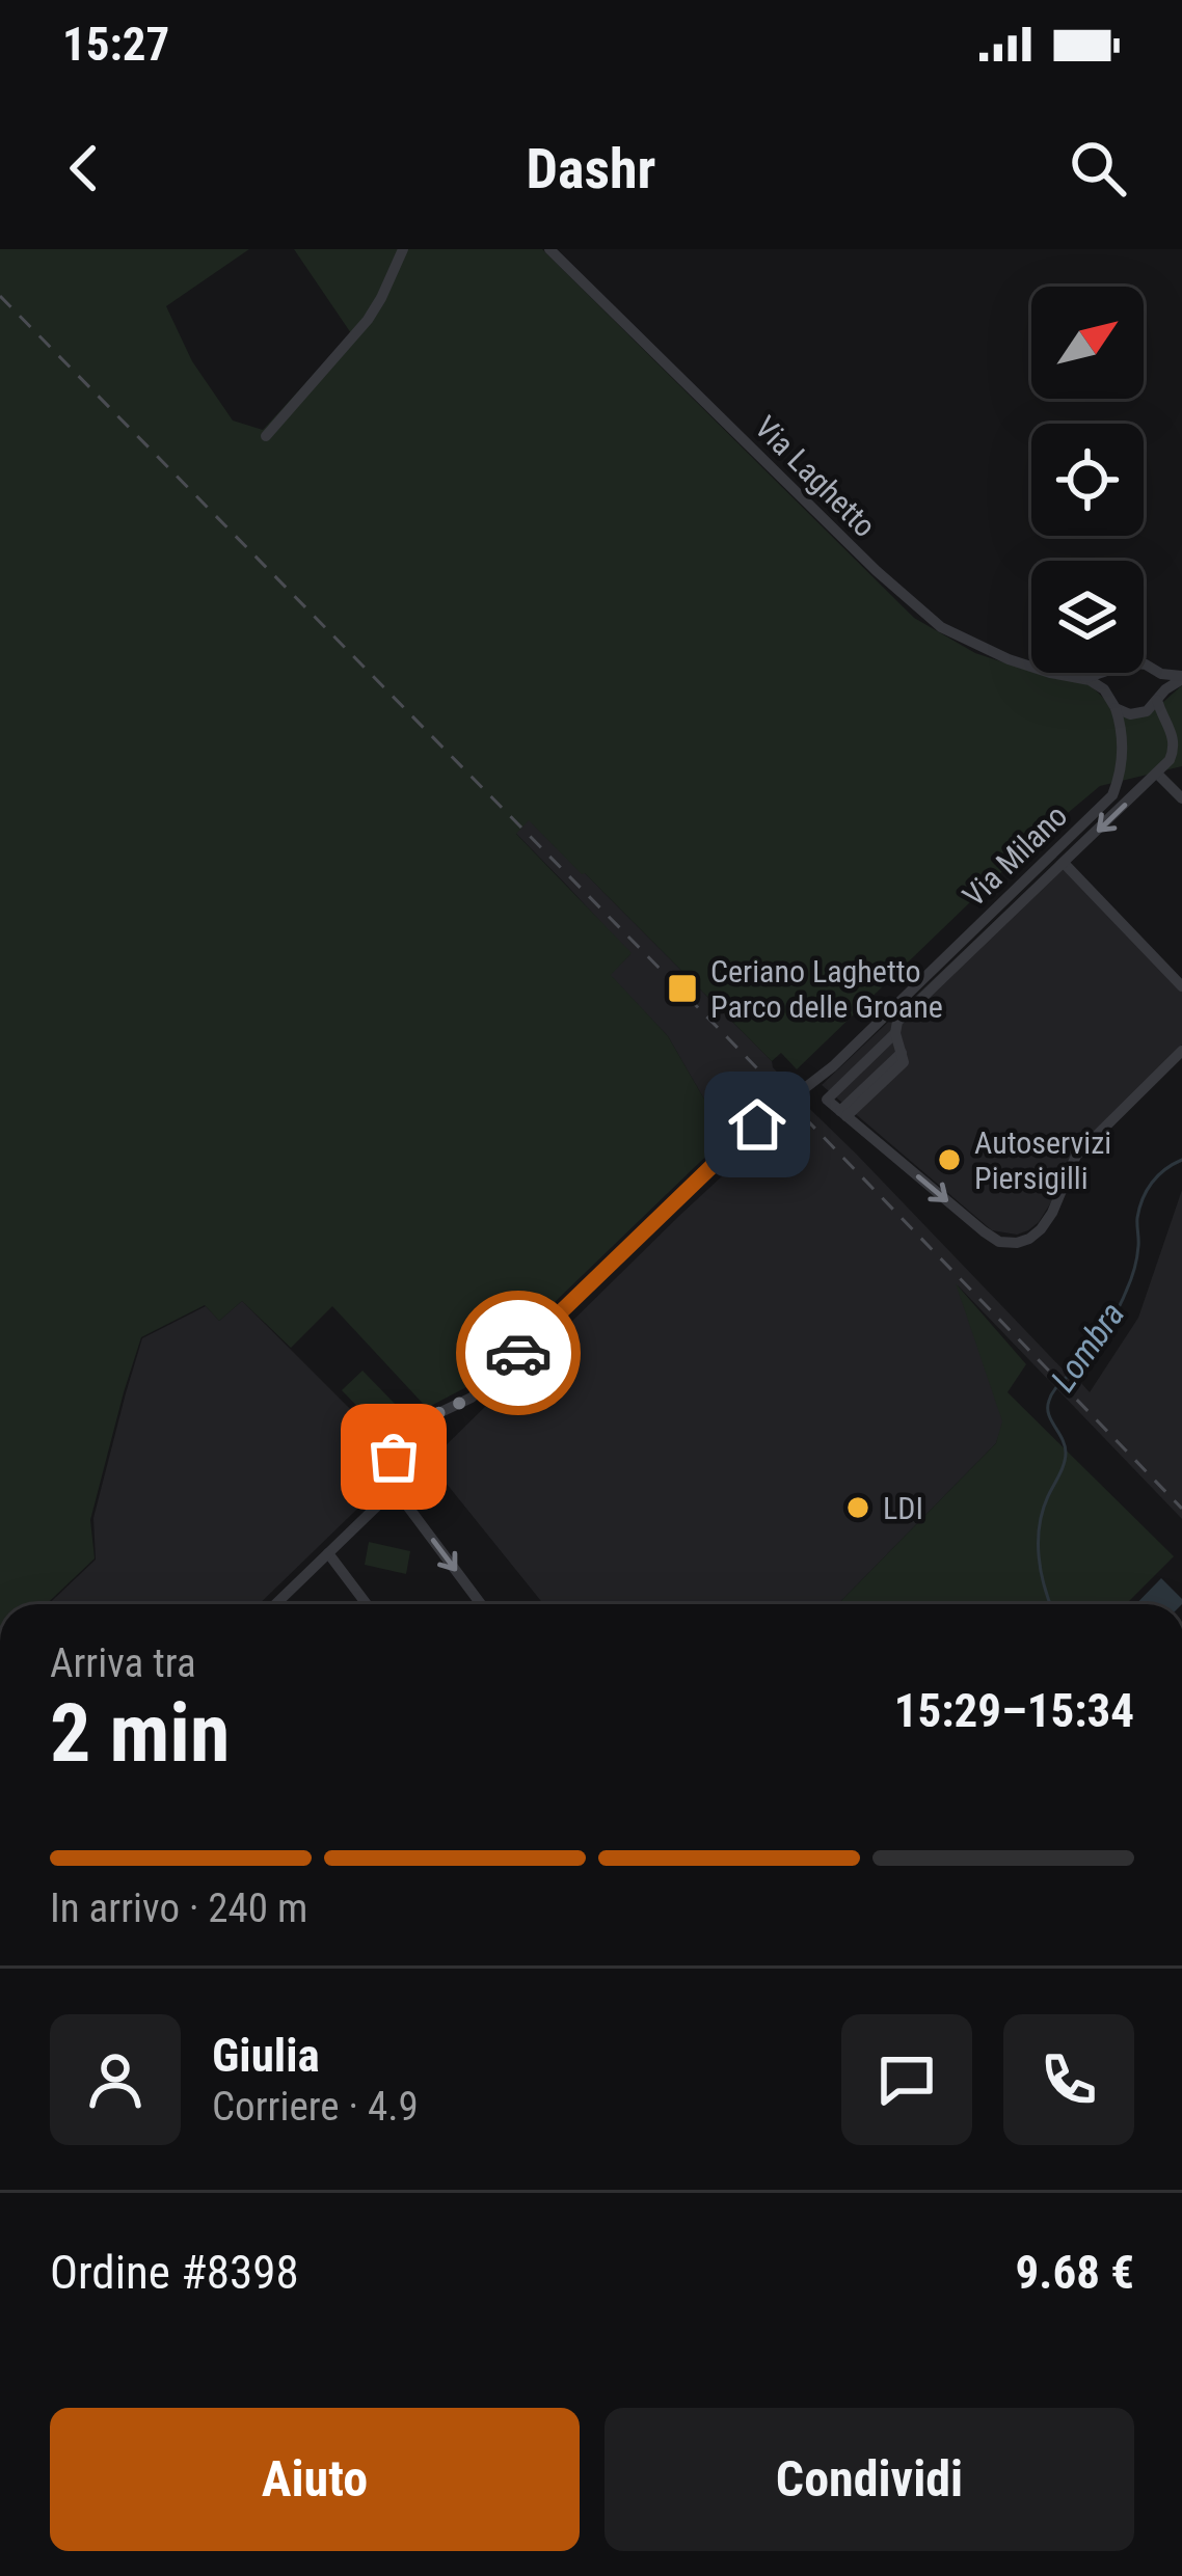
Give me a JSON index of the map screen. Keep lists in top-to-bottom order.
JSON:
{
  "streets": {
    "street": ["Via Laghetto", "Via Milano"]
  },
  "water": ["Lombra"],
  "places": {
    "transit": ["Ceriano Laghetto Parco delle Groane"],
    "other": ["Autoservizi Piersigilli", "LDI"]
  },
  "north": "top right",
  "page": {
    "status": "15:27",
    "header": "Dashr",
    "heading": ["2 min", "Arriva tra", "15:29–15:34"],
    "panel": [
      "Giulia",
      "Corriere · 4.9",
      "Ordine #8398",
      "9.68 €"
    ],
    "bar": "In arrivo · 240 m",
    "buttons": ["Aiuto", "Condividi"]
  }
}
